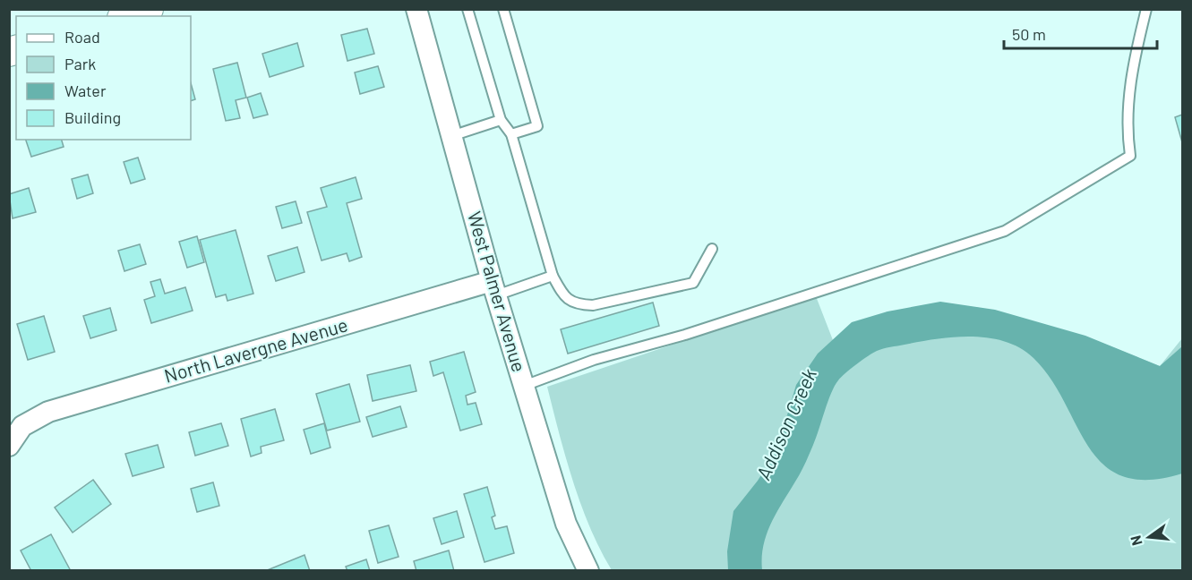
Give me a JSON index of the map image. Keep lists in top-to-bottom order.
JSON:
{
  "streets": {
    "street": ["West Palmer Avenue", "North Lavergne Avenue"]
  },
  "crossings": [
    ["West Palmer Avenue", "North Lavergne Avenue"]
  ],
  "water": ["Addison Creek"],
  "legend": [
    "Road",
    "Park",
    "Water",
    "Building"
  ],
  "scale_bar": "50 m",
  "north": "left"
}
